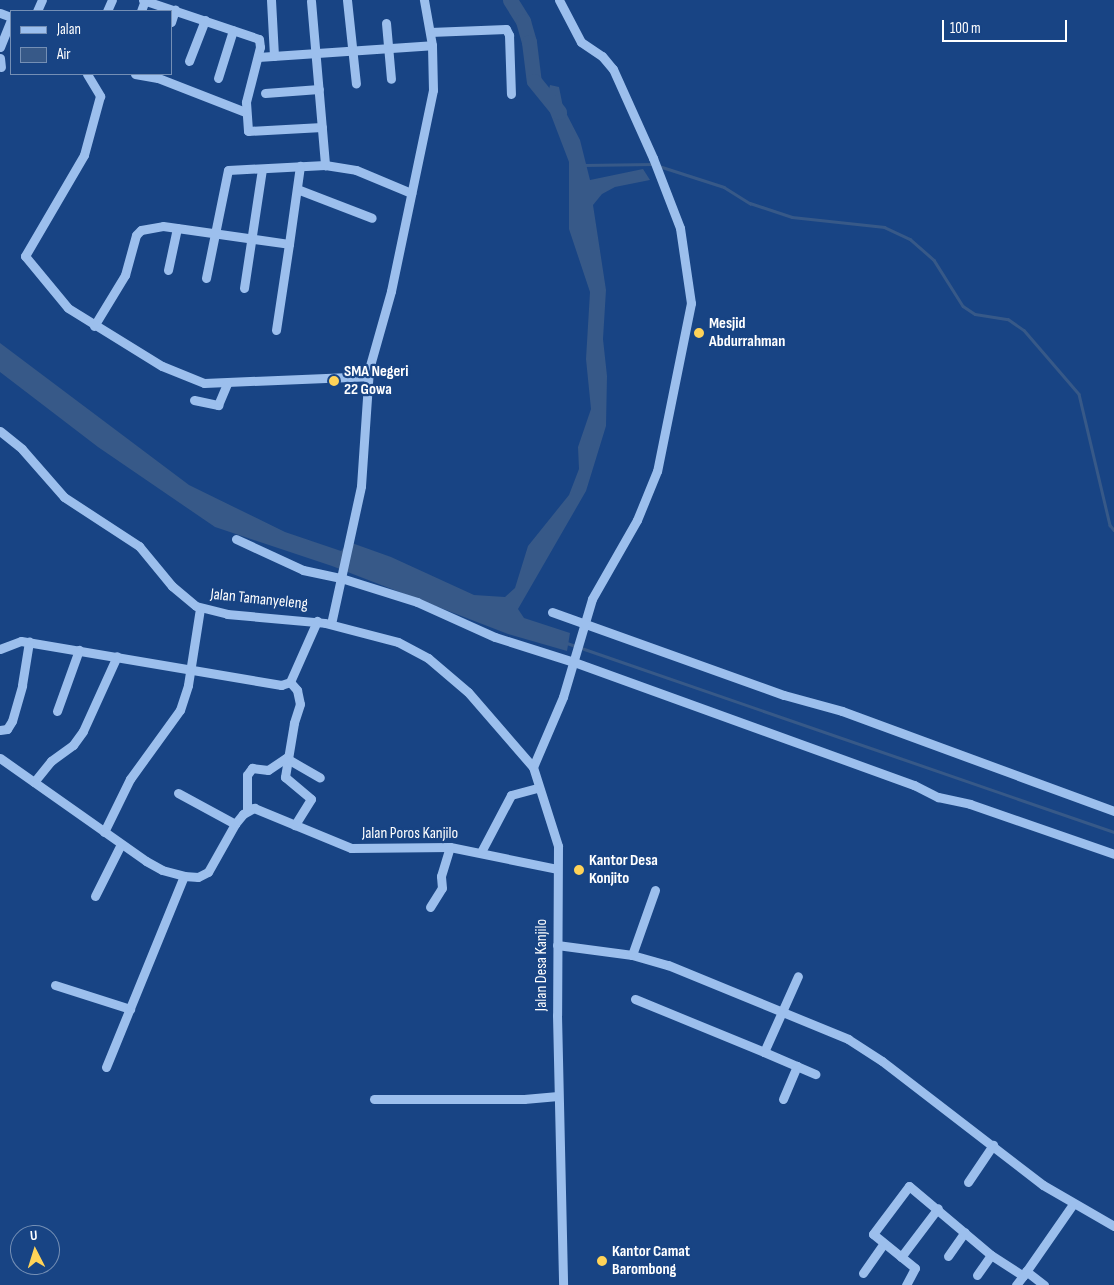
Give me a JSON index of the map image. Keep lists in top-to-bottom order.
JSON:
{
  "streets": {
    "street": ["Jalan Tamanyeleng", "Jalan Poros Kanjilo", "Jalan Desa Kanjilo"]
  },
  "crossings": [
    ["Jalan Tamanyeleng", "Jalan Desa Kanjilo"],
    ["Jalan Poros Kanjilo", "Jalan Desa Kanjilo"]
  ],
  "places": [
    "Mesjid Abdurrahman",
    "SMA Negeri 22 Gowa",
    "Kantor Desa Konjito",
    "Kantor Camat Barombong"
  ],
  "legend": ["Jalan", "Air"],
  "scale_bar": "100 m",
  "north": "top"
}
